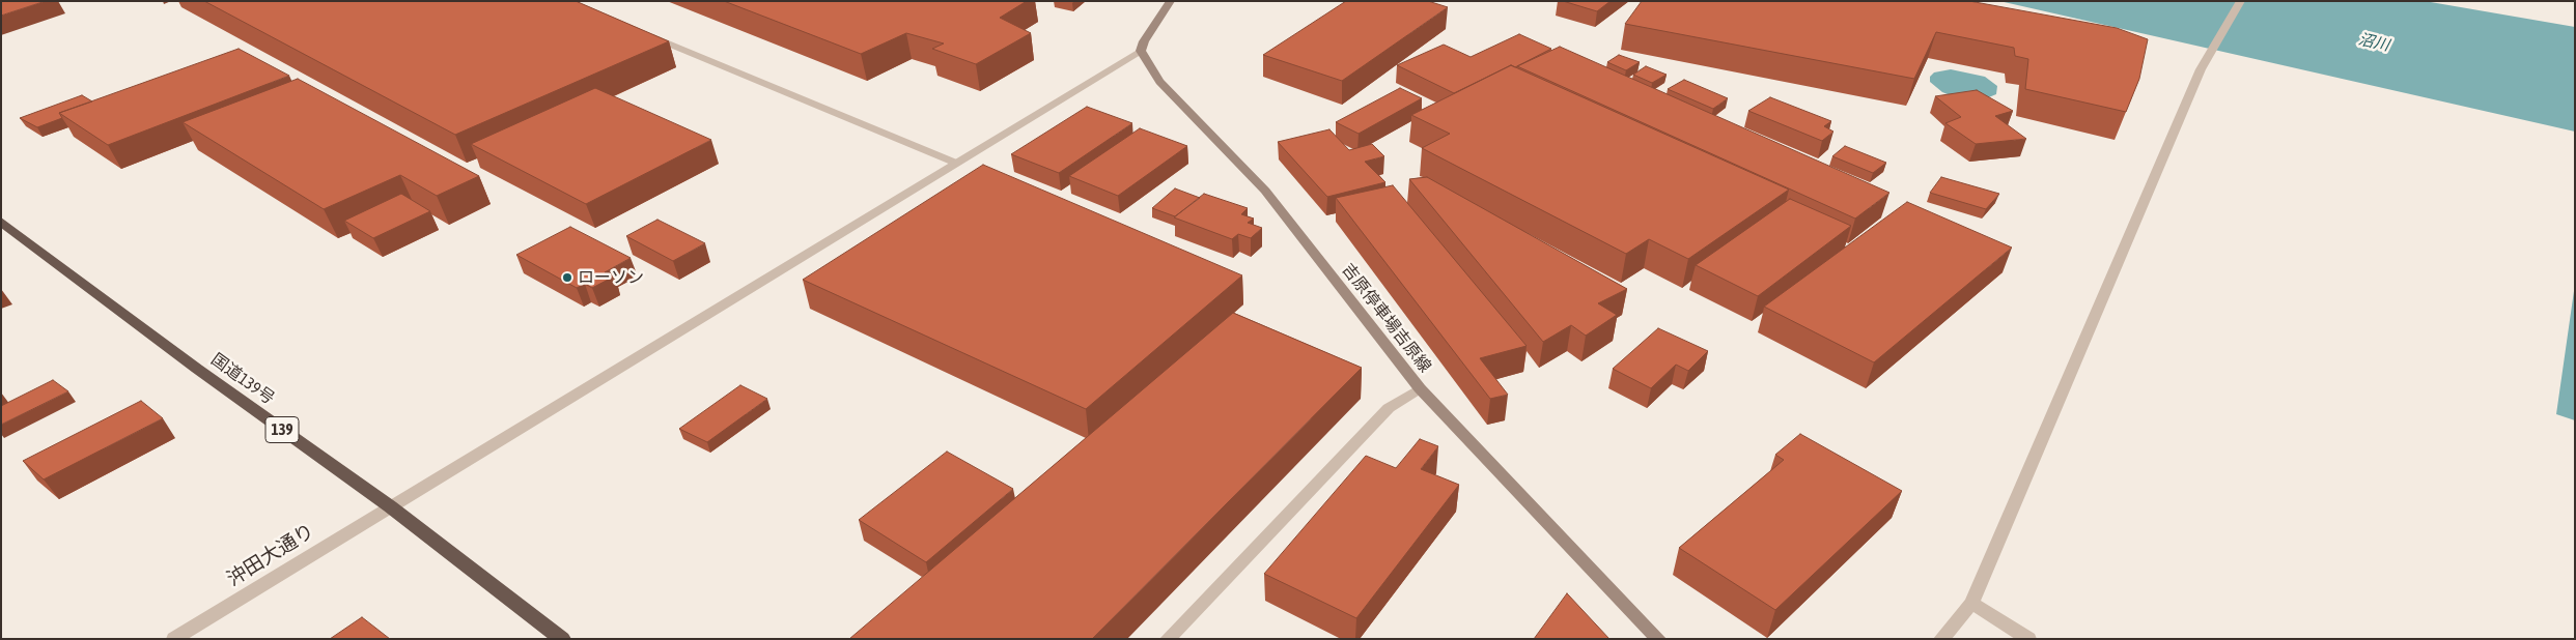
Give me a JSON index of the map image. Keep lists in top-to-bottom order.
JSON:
{
  "streets": {
    "highway": ["国道139号", "139"],
    "main road": ["吉原停車場吉原線"],
    "street": ["沖田大通り"]
  },
  "crossings": [
    ["吉原停車場吉原線", "沖田大通り"],
    ["国道139号", "沖田大通り"]
  ],
  "water": ["沼川"],
  "places": ["ローソン"]
}
